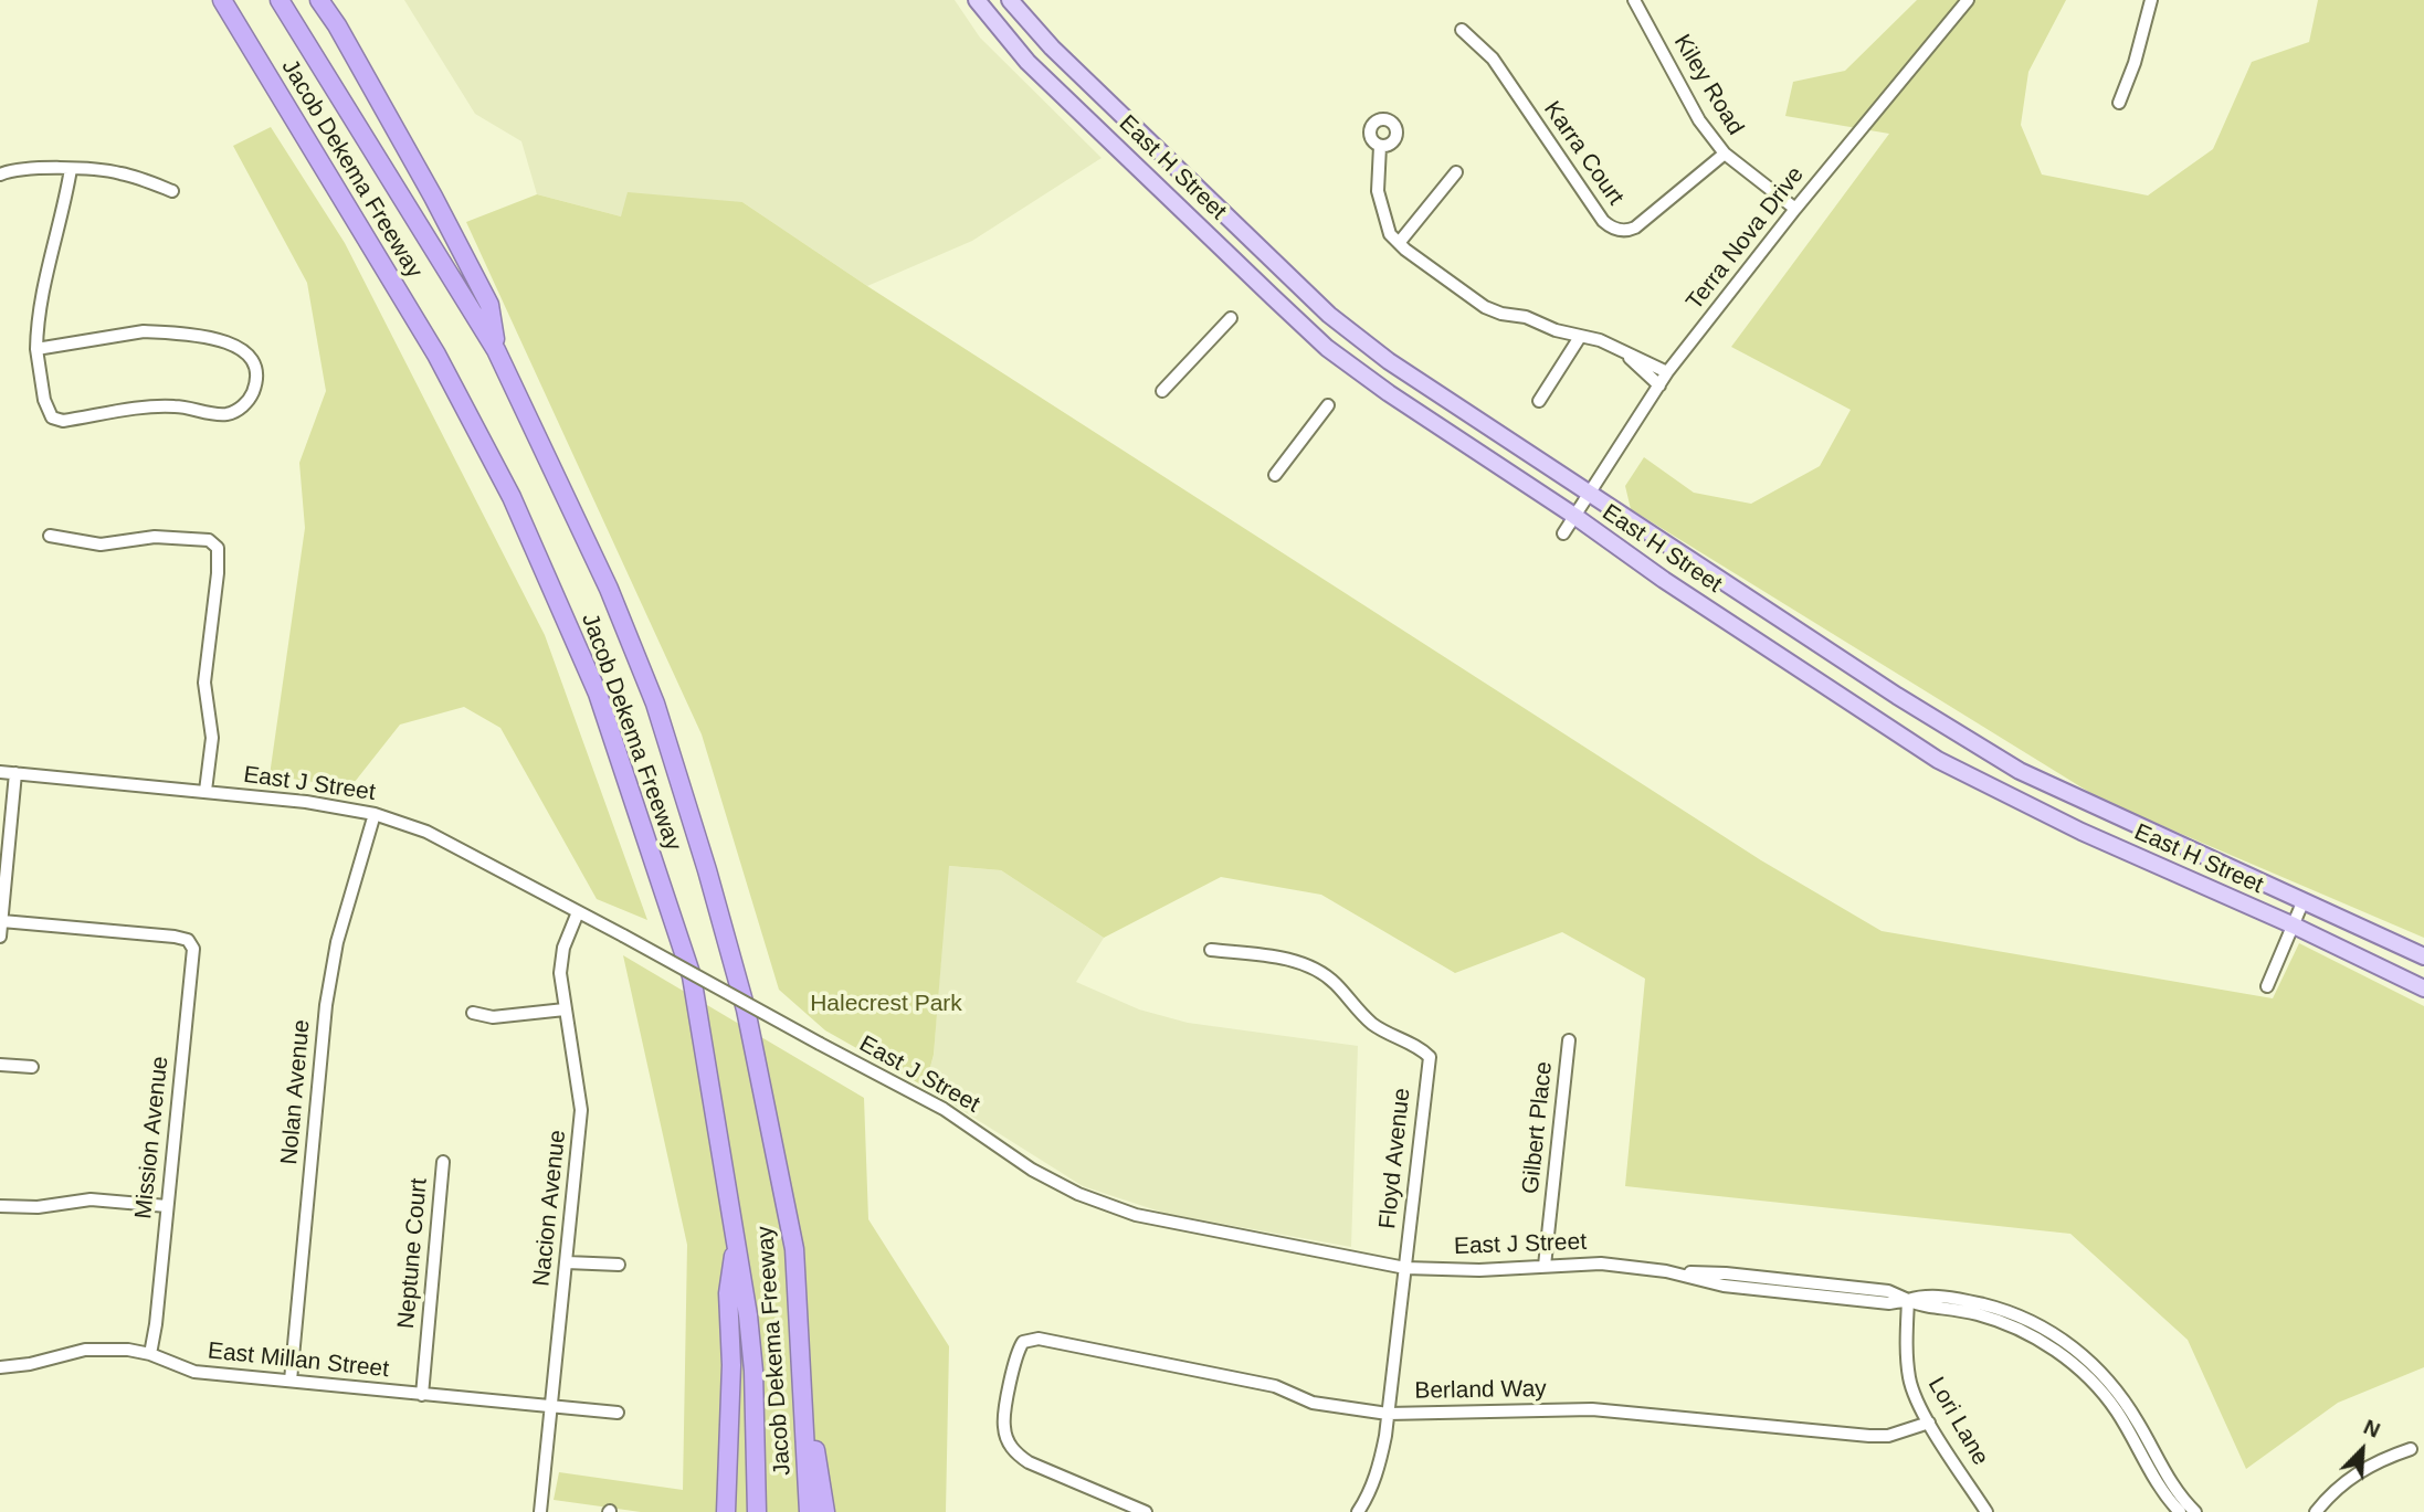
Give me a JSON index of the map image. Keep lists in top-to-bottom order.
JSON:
{
  "streets": {
    "highway": ["Jacob Dekema Freeway"],
    "main road": ["East H Street"],
    "street": [
      "Kiley Road",
      "Karra Court",
      "Terra Nova Drive",
      "East J Street",
      "Nolan Avenue",
      "Gilbert Place",
      "Mission Avenue",
      "Floyd Avenue",
      "Nacion Avenue",
      "Neptune Court",
      "East Millan Street",
      "Berland Way",
      "Lori Lane"
    ]
  },
  "crossings": [
    ["Kiley Road", "Karra Court"],
    ["Kiley Road", "Terra Nova Drive"],
    ["East H Street", "Terra Nova Drive"],
    ["East J Street", "Nolan Avenue"],
    ["East J Street", "Gilbert Place"],
    ["East J Street", "Floyd Avenue"],
    ["East J Street", "Nacion Avenue"],
    ["East J Street", "Lori Lane"],
    ["Nolan Avenue", "East Millan Street"],
    ["Mission Avenue", "East Millan Street"],
    ["Floyd Avenue", "Berland Way"],
    ["Nacion Avenue", "East Millan Street"],
    ["Neptune Court", "East Millan Street"],
    ["Berland Way", "Lori Lane"]
  ],
  "parks": ["Halecrest Park"],
  "north": "top right"
}
